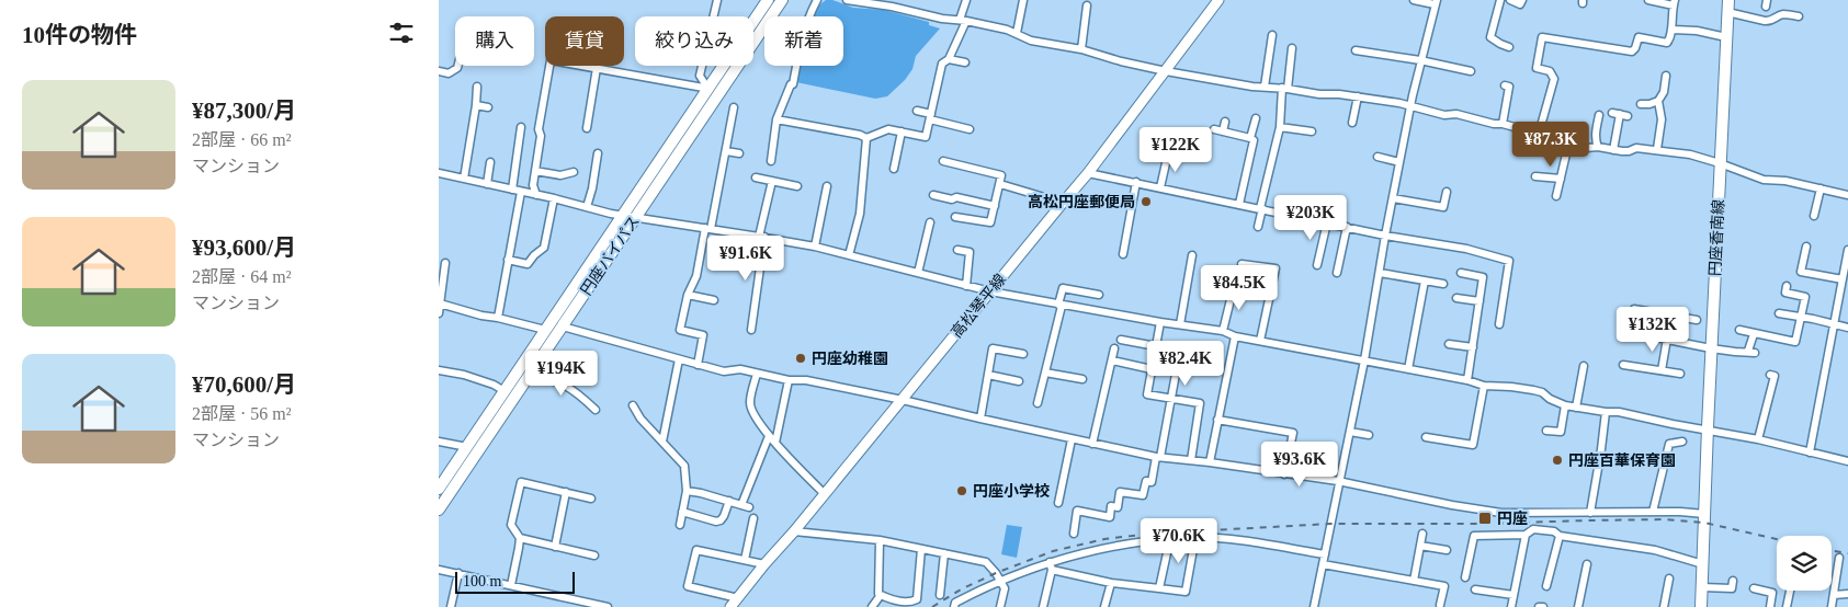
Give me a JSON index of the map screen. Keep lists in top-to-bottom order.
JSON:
{
  "streets": {
    "main road": ["円座香南線", "円座バイパス", "高松琴平線"]
  },
  "places": {
    "other": [
      "高松円座郵便局",
      "円座幼稚園",
      "円座百華保育園",
      "円座小学校"
    ],
    "transit": ["円座"]
  },
  "scale_bar": "100 m",
  "page": {
    "heading": "10件の物件",
    "chip": [
      "購入",
      "賃貸",
      "絞り込み",
      "新着"
    ],
    "list": [
      {
        "name": "¥87,300/月",
        "note": "2部屋 · 66 m² · マンション"
      },
      {
        "name": "¥93,600/月",
        "note": "2部屋 · 64 m² · マンション"
      },
      {
        "name": "¥70,600/月",
        "note": "2部屋 · 56 m² · マンション"
      }
    ],
    "price": [
      "¥87.3K",
      "¥122K",
      "¥203K",
      "¥91.6K",
      "¥84.5K",
      "¥132K",
      "¥82.4K",
      "¥194K",
      "¥93.6K",
      "¥70.6K"
    ],
    "scale": "100 m"
  }
}
